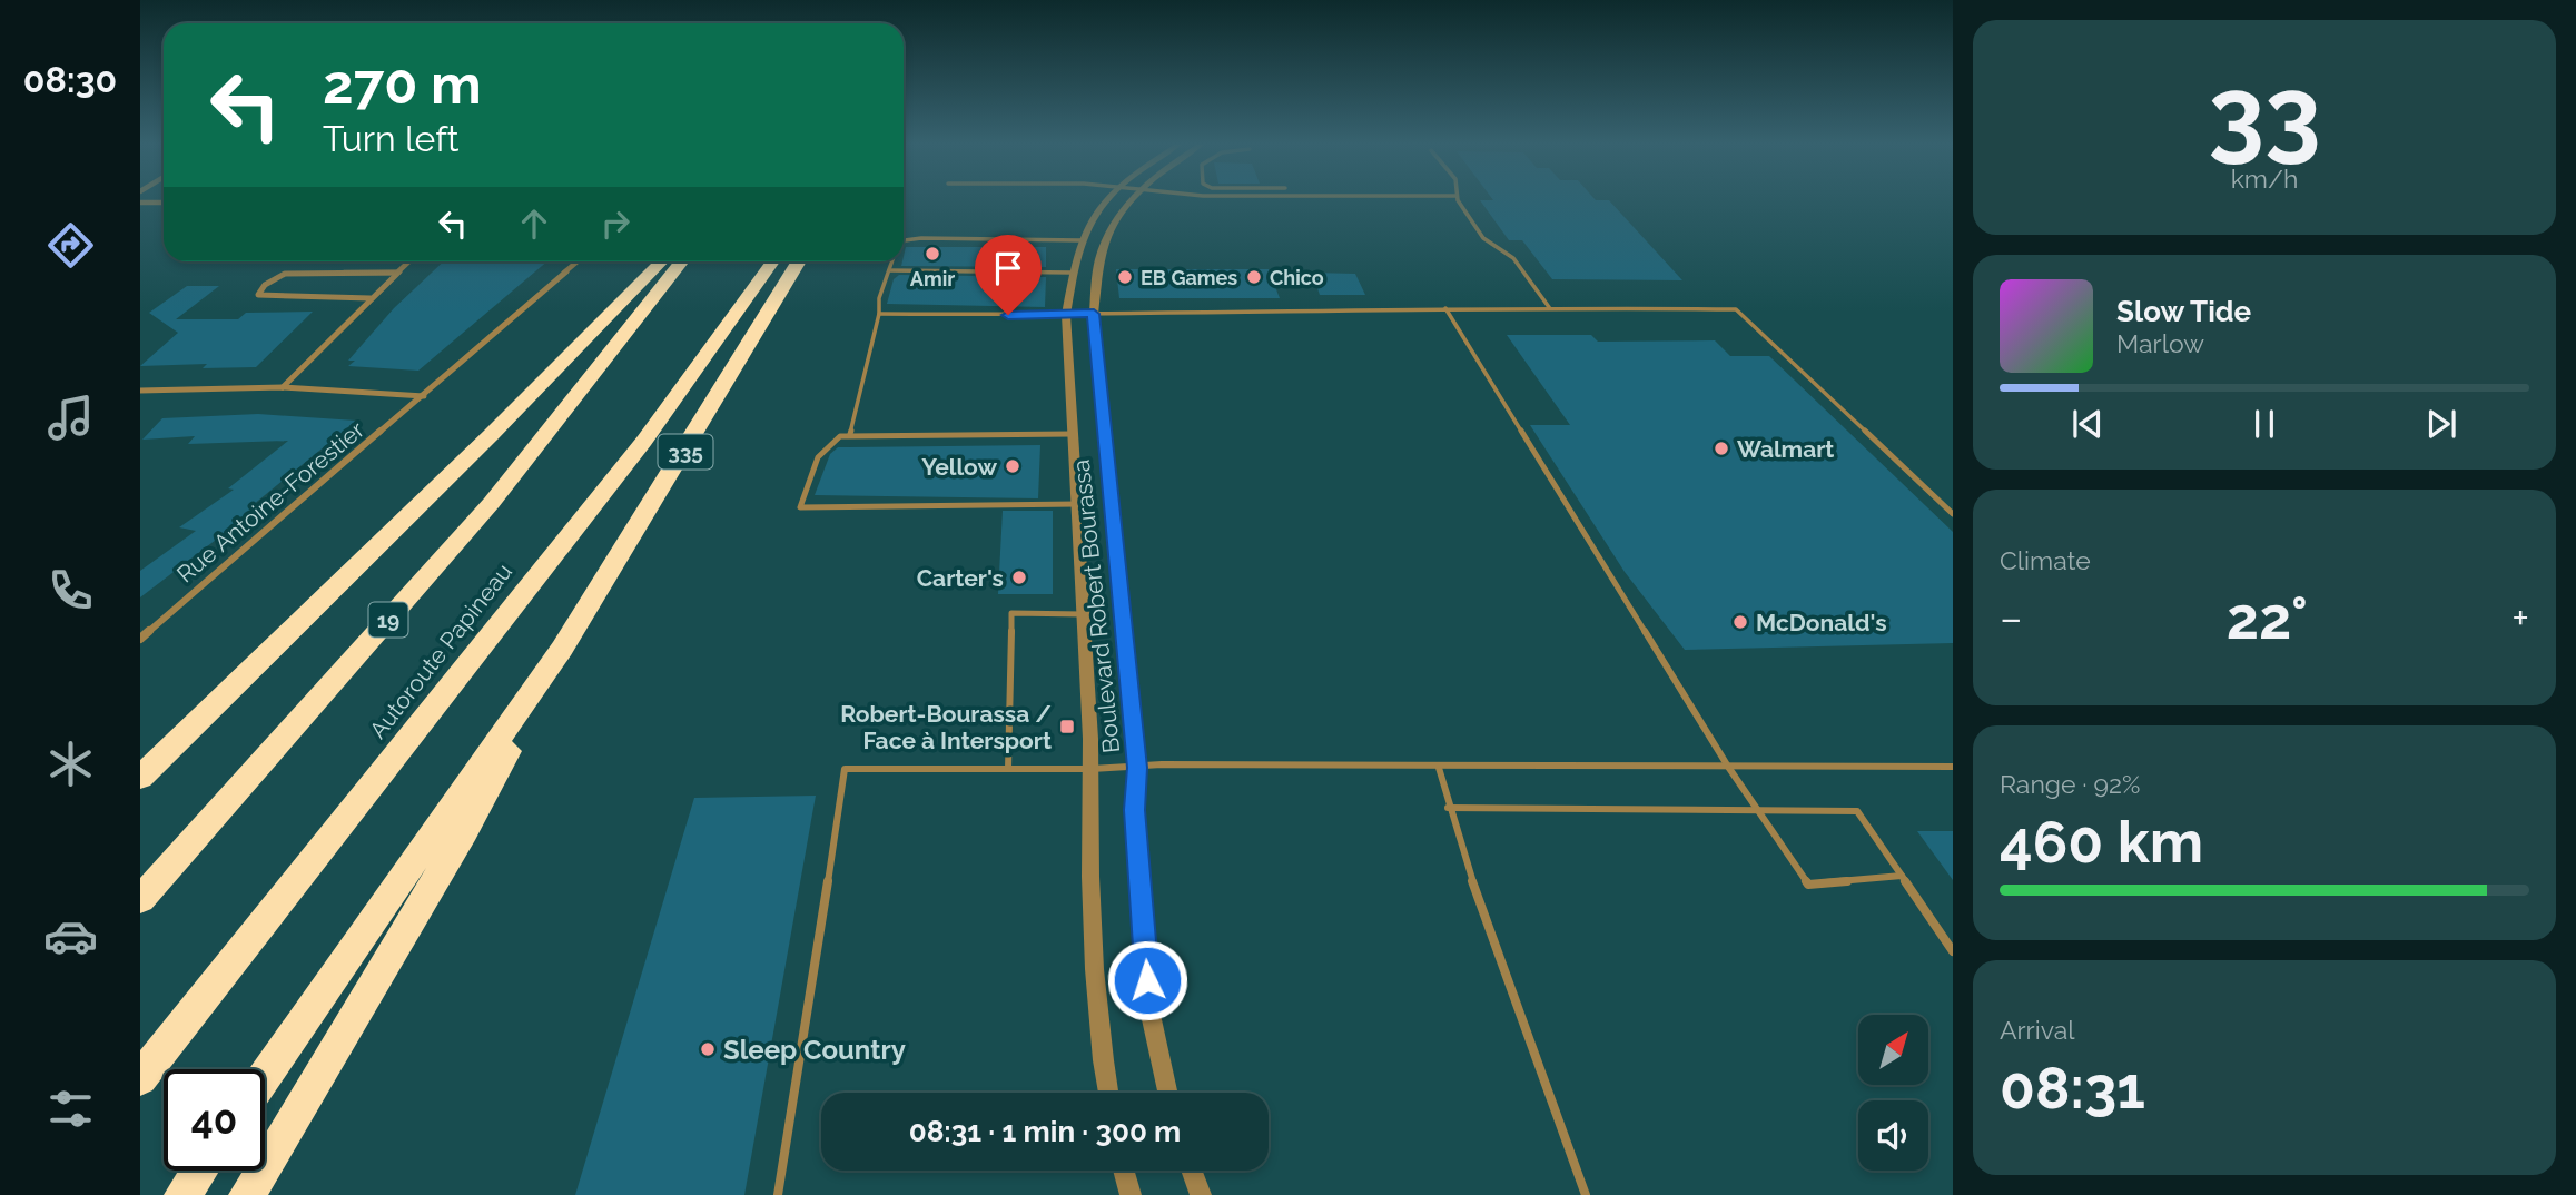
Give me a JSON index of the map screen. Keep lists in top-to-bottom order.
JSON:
{
  "streets": {
    "highway": ["335", "19", "Autoroute Papineau"],
    "street": ["Rue Antoine-Forestier", "Boulevard Robert Bourassa"]
  },
  "places": {
    "other": [
      "Amir",
      "EB Games",
      "Chico",
      "Walmart",
      "Yellow",
      "Carter's",
      "McDonald's",
      "Sleep Country"
    ],
    "transit": ["Robert-Bourassa / Face à Intersport"]
  },
  "north": "top right",
  "page": {
    "tabs": "08:30",
    "tile": [
      ["33", "km/h"],
      "Climate",
      ["Range · 92%", "460 km"],
      ["Arrival", "08:31"]
    ],
    "turn": ["270 m", "Turn left"],
    "song": ["Slow Tide", "Marlow"],
    "heat": ["−", "22°", "+"],
    "limit": "40",
    "trip": "08:31 · 1 min · 300 m"
  }
}
